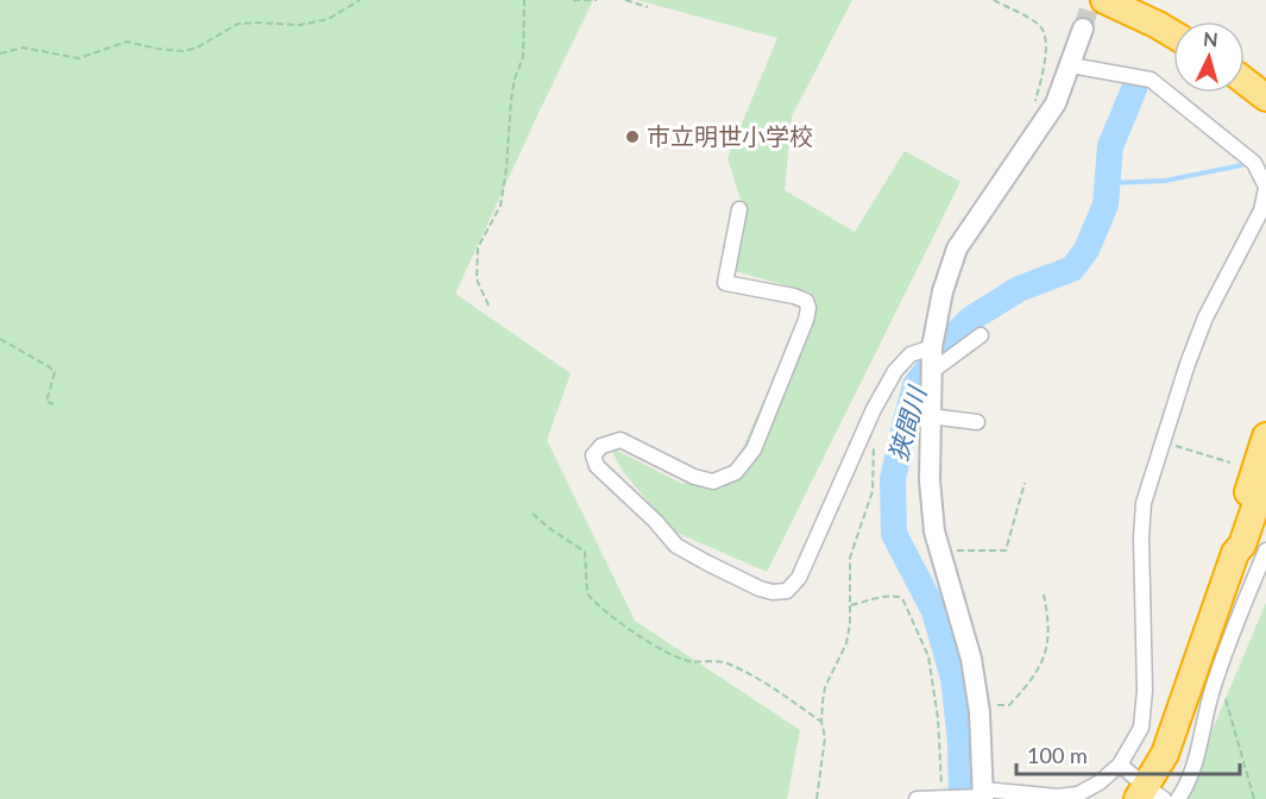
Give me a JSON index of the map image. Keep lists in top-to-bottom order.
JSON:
{
  "water": ["狭間川"],
  "places": ["市立明世小学校"],
  "scale_bar": "100 m",
  "north": "top"
}
